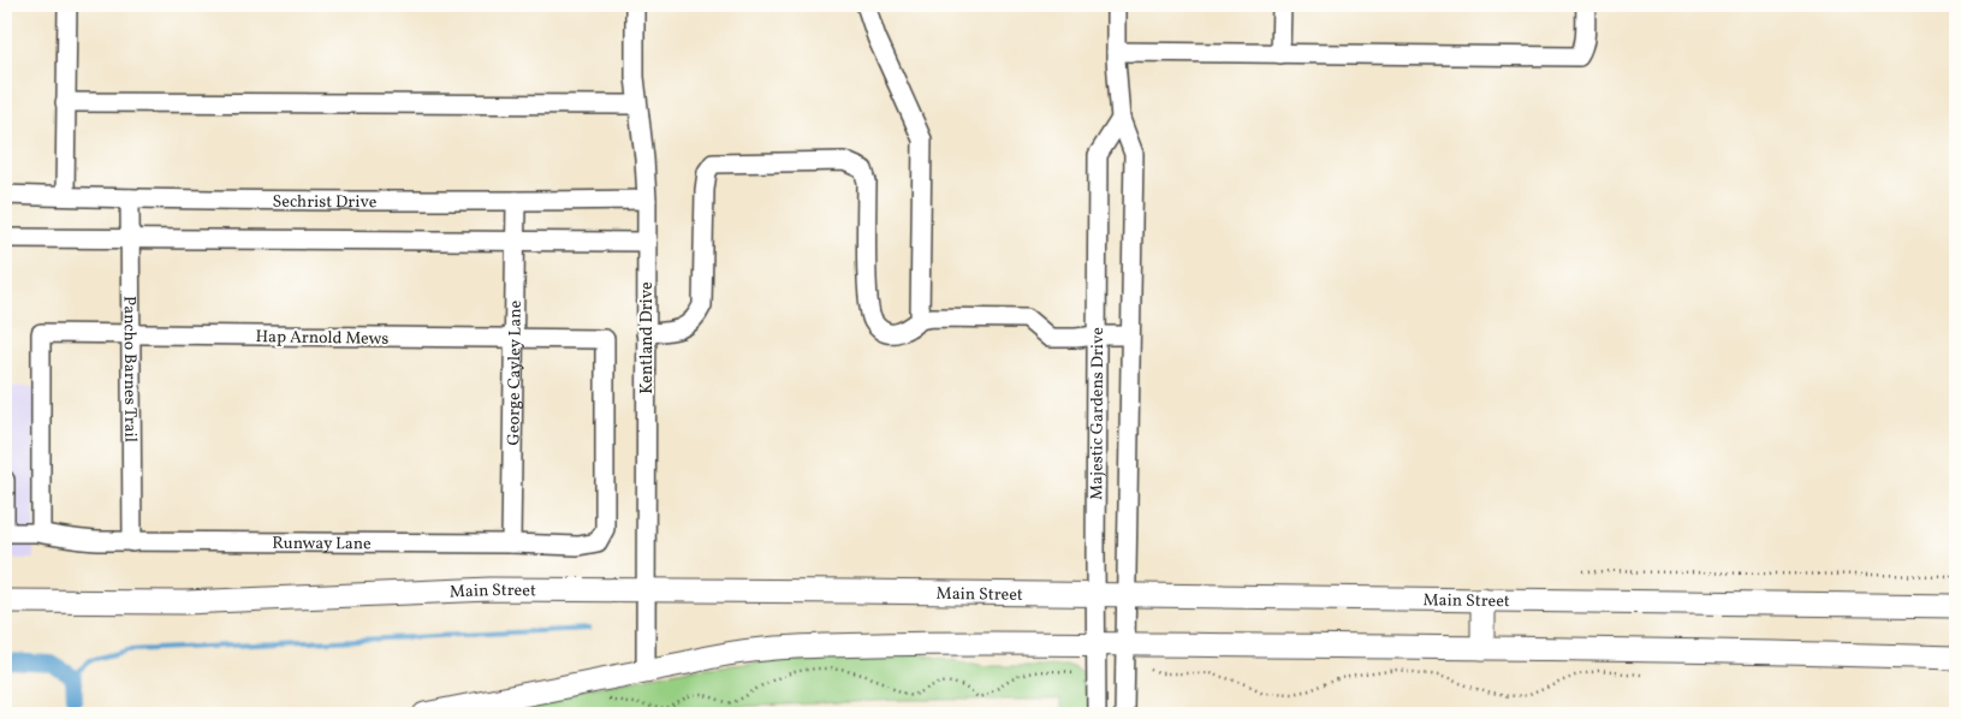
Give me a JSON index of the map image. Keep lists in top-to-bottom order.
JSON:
{
  "streets": {
    "main road": ["Main Street"],
    "street": [
      "Sechrist Drive",
      "Hap Arnold Mews",
      "Kentland Drive",
      "Pancho Barnes Trail",
      "George Cayley Lane",
      "Majestic Gardens Drive",
      "Runway Lane"
    ]
  },
  "crossings": [
    ["Sechrist Drive", "Kentland Drive"],
    ["Sechrist Drive", "Pancho Barnes Trail"],
    ["Sechrist Drive", "George Cayley Lane"],
    ["Hap Arnold Mews", "Pancho Barnes Trail"],
    ["Hap Arnold Mews", "George Cayley Lane"],
    ["Hap Arnold Mews", "Runway Lane"],
    ["Kentland Drive", "Main Street"],
    ["Pancho Barnes Trail", "Runway Lane"],
    ["George Cayley Lane", "Runway Lane"],
    ["Majestic Gardens Drive", "Main Street"]
  ]
}
